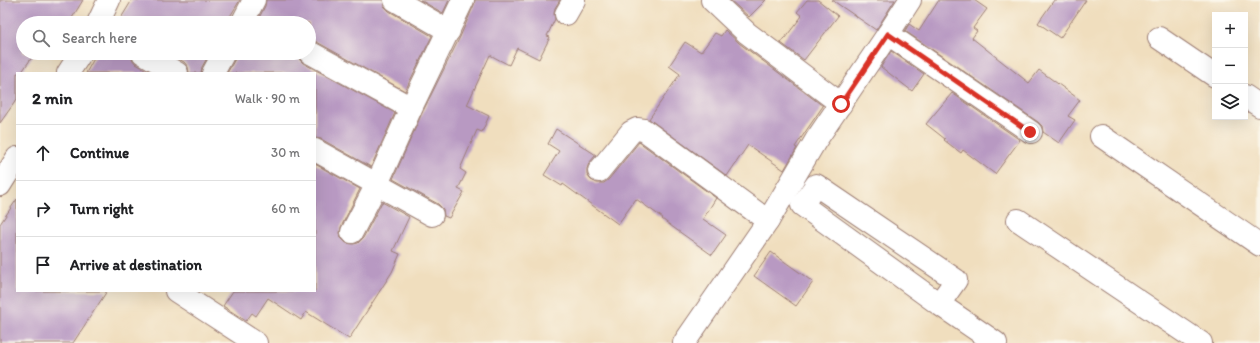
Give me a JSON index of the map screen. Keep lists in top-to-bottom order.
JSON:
{
  "page": {
    "map_buttons": ["+", "−"],
    "search": "Search here",
    "heading": ["2 min", "Walk · 90 m"],
    "list": [
      ["Continue", "30 m"],
      ["Turn right", "60 m"],
      "Arrive at destination"
    ]
  }
}
